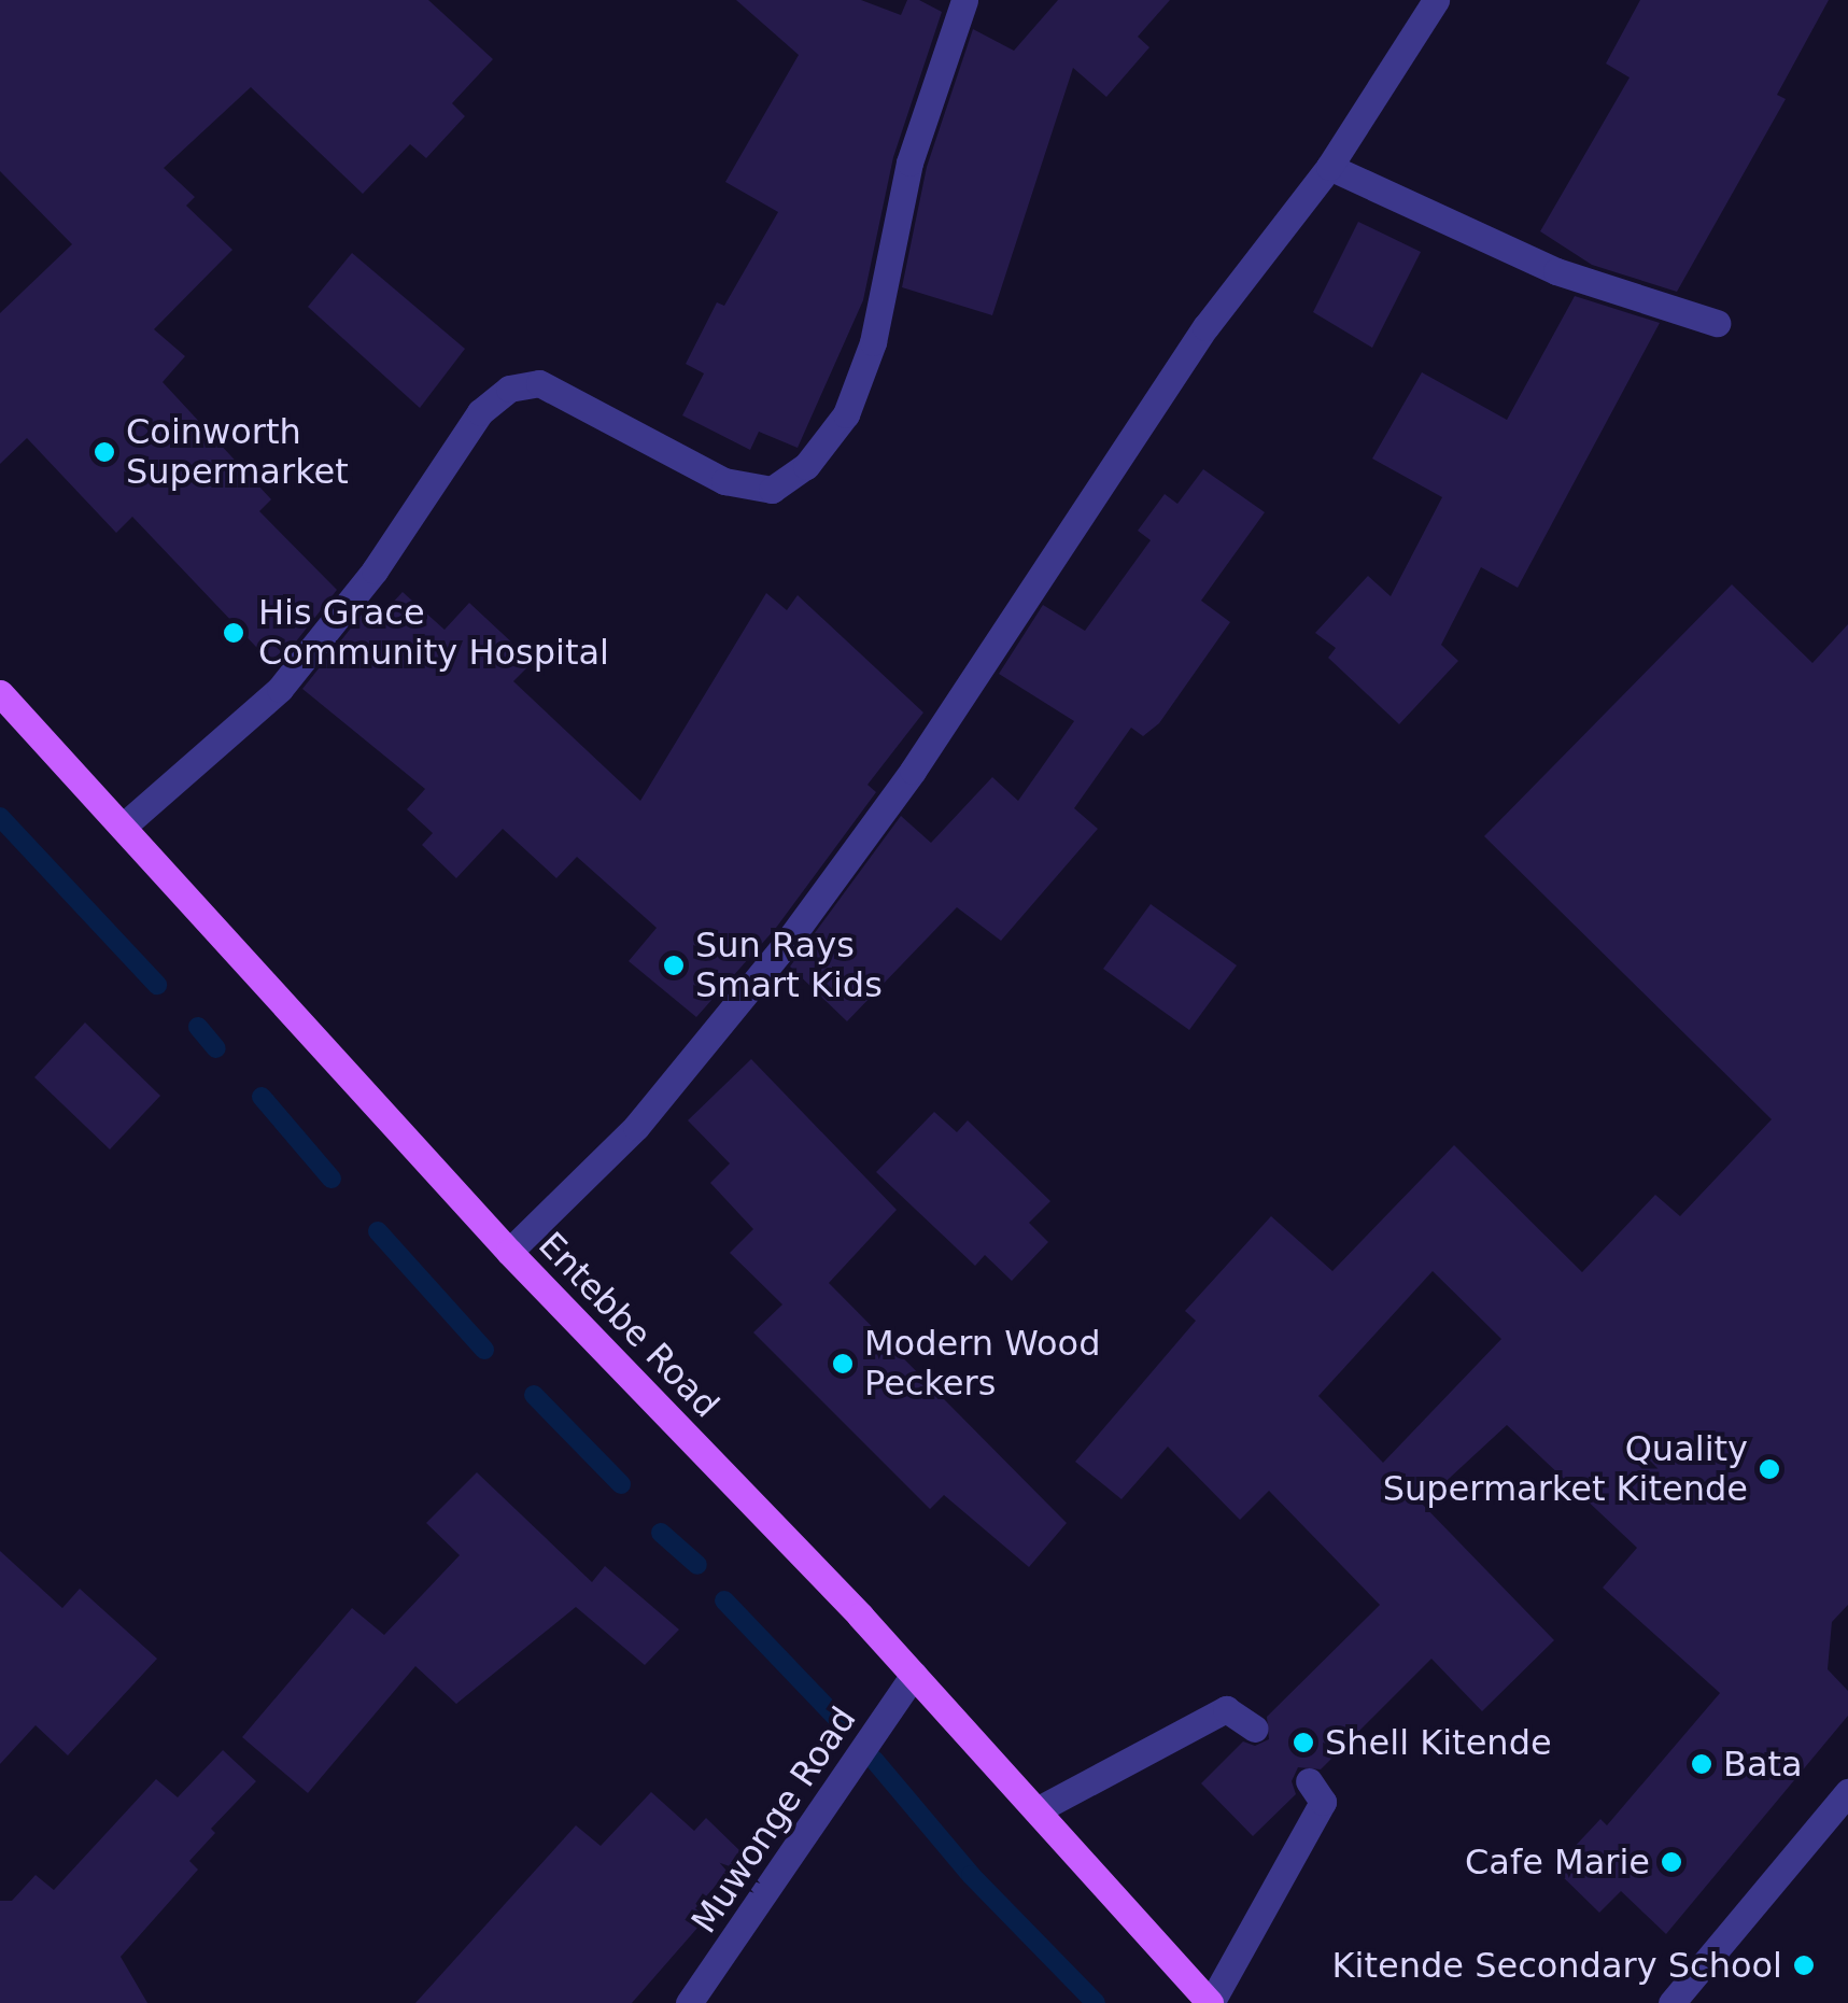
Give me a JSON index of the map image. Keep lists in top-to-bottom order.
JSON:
{
  "streets": {
    "main road": ["Entebbe Road"],
    "street": ["Muwonge Road"]
  },
  "crossings": [
    ["Entebbe Road", "Muwonge Road"]
  ],
  "places": [
    "Coinworth Supermarket",
    "His Grace Community Hospital",
    "Sun Rays Smart Kids",
    "Modern Wood Peckers",
    "Quality Supermarket Kitende",
    "Shell Kitende",
    "Bata",
    "Cafe Marie",
    "Kitende Secondary School"
  ]
}
